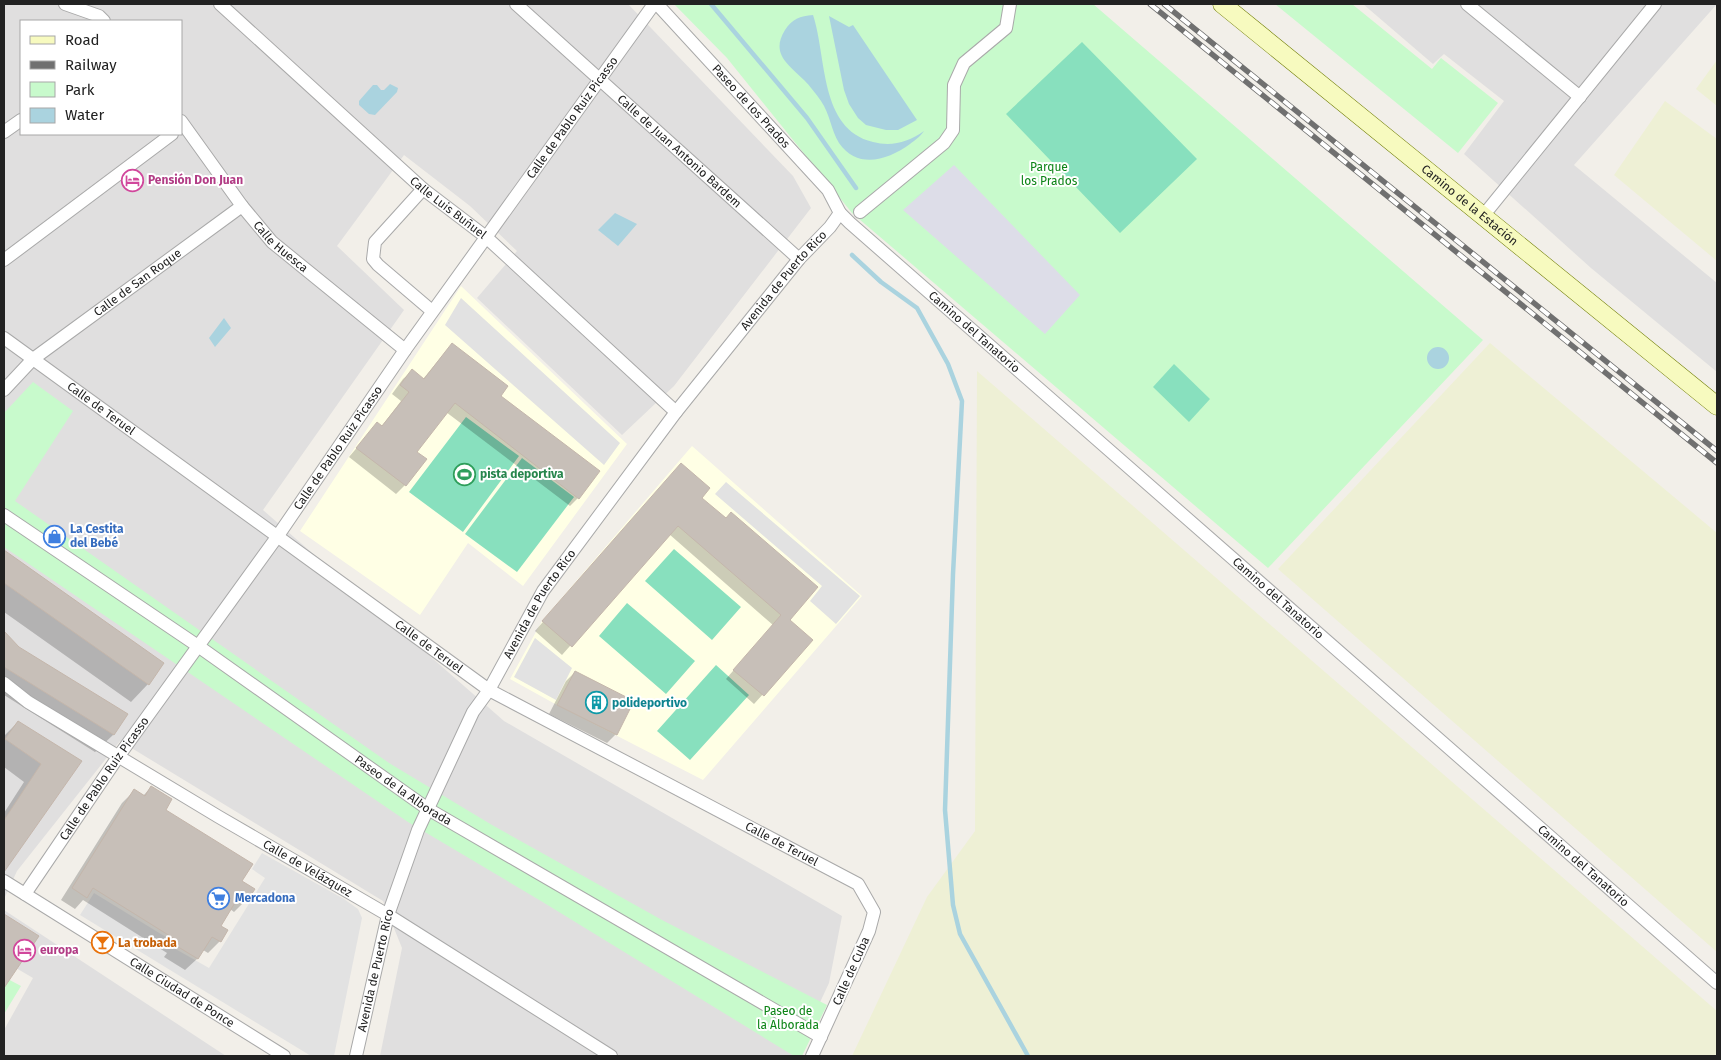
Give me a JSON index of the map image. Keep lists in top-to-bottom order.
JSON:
{
  "streets": {
    "street": [
      "Paseo de los Prados",
      "Calle de Pablo Ruiz Picasso",
      "Calle de Juan Antonio Bardem",
      "Camino de la Estación",
      "Calle Luis Buñuel",
      "Calle Huesca",
      "Avenida de Puerto Rico",
      "Calle de San Roque",
      "Camino del Tanatorio",
      "Calle de Teruel",
      "Paseo de la Alborada",
      "Calle de Velázquez",
      "Calle de Cuba",
      "Calle Ciudad de Ponce"
    ]
  },
  "crossings": [
    ["Paseo de los Prados", "Calle de Pablo Ruiz Picasso"],
    ["Paseo de los Prados", "Avenida de Puerto Rico"],
    ["Paseo de los Prados", "Camino del Tanatorio"],
    ["Calle de Pablo Ruiz Picasso", "Calle de Juan Antonio Bardem"],
    ["Calle de Pablo Ruiz Picasso", "Calle Luis Buñuel"],
    ["Calle de Pablo Ruiz Picasso", "Calle Huesca"],
    ["Calle de Pablo Ruiz Picasso", "Calle de Teruel"],
    ["Calle de Pablo Ruiz Picasso", "Paseo de la Alborada"],
    ["Calle de Pablo Ruiz Picasso", "Calle de Velázquez"],
    ["Calle de Pablo Ruiz Picasso", "Calle Ciudad de Ponce"],
    ["Calle de Juan Antonio Bardem", "Avenida de Puerto Rico"],
    ["Calle Luis Buñuel", "Avenida de Puerto Rico"],
    ["Calle Huesca", "Calle de San Roque"],
    ["Avenida de Puerto Rico", "Camino del Tanatorio"],
    ["Avenida de Puerto Rico", "Calle de Teruel"],
    ["Avenida de Puerto Rico", "Paseo de la Alborada"],
    ["Avenida de Puerto Rico", "Calle de Velázquez"],
    ["Calle de San Roque", "Calle de Teruel"],
    ["Calle de Teruel", "Calle de Cuba"],
    ["Paseo de la Alborada", "Calle de Cuba"]
  ],
  "parks": ["Parque los Prados", "Paseo de la Alborada"],
  "places": {
    "hotel": ["Pensión Don Juan", "europa"],
    "sports": ["pista deportiva"],
    "shop": ["La Cestita del Bebé"],
    "building": ["polideportivo"],
    "supermarket": ["Mercadona"],
    "bar": ["La trobada"]
  },
  "legend": [
    "Road",
    "Railway",
    "Park",
    "Water"
  ]
}
